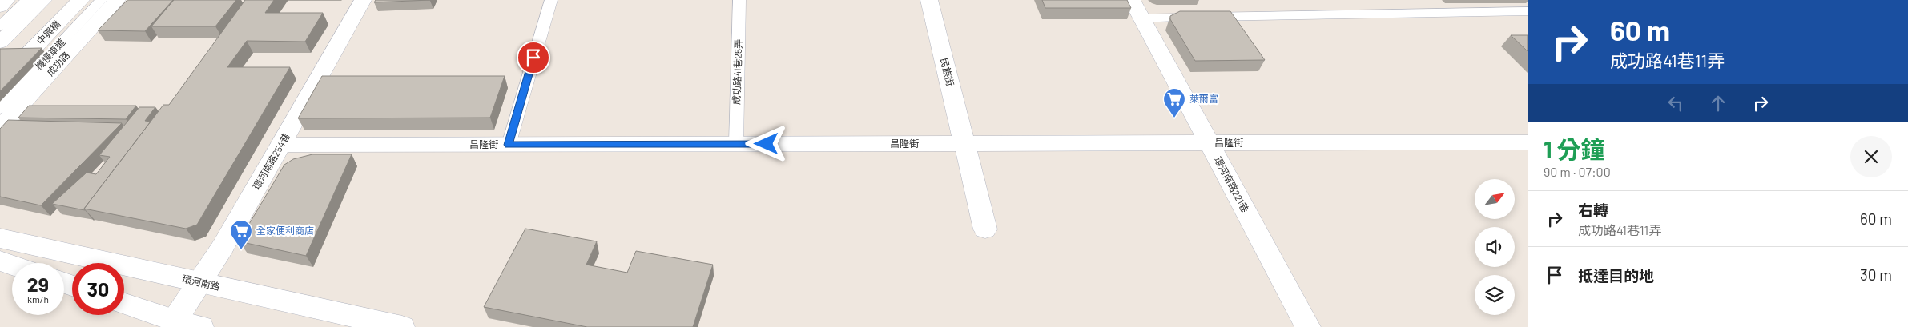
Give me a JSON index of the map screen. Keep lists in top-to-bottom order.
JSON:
{
  "streets": {
    "street": [
      "中興橋",
      "成功路",
      "民族街",
      "昌隆街",
      "環河南路254巷",
      "環河南路221巷",
      "環河南路"
    ],
    "lane": ["機慢車道", "成功路41巷25弄"]
  },
  "crossings": [
    ["成功路41巷25弄", "昌隆街"],
    ["民族街", "昌隆街"],
    ["昌隆街", "環河南路254巷"],
    ["昌隆街", "環河南路221巷"],
    ["環河南路254巷", "環河南路"]
  ],
  "places": {
    "supermarket": ["萊爾富", "全家便利商店"]
  },
  "north": "top right",
  "page": {
    "turn": ["60 m", "成功路41巷11弄"],
    "heading": ["1 分鐘", "90 m · 07:00"],
    "list": [
      {
        "name": "右轉",
        "note": "成功路41巷11弄",
        "value": "60 m"
      },
      {
        "name": "抵達目的地",
        "value": "30 m"
      }
    ],
    "speed": "29 km/h",
    "limit": "30"
  }
}
